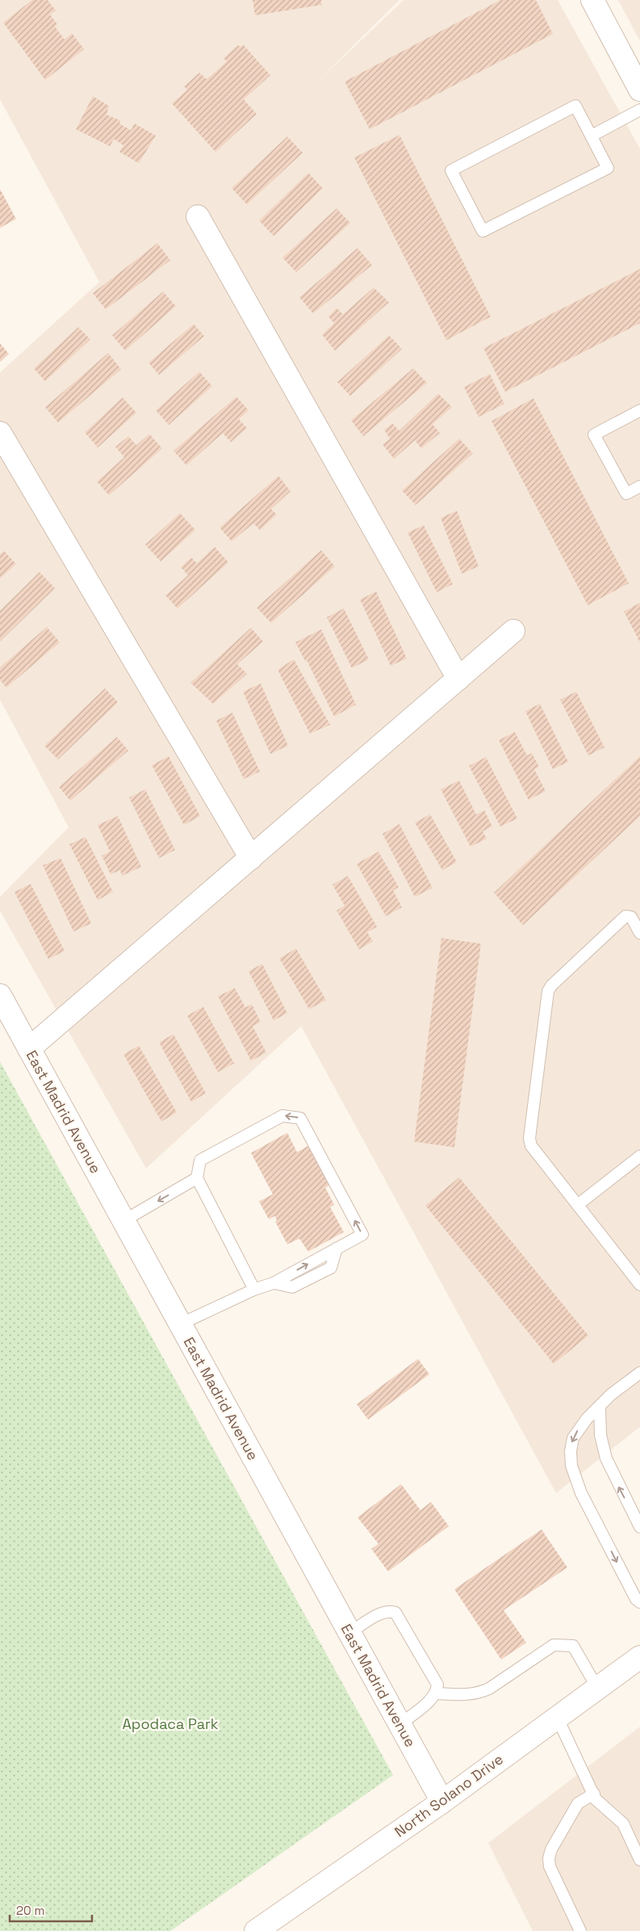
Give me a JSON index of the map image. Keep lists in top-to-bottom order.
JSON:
{
  "streets": {
    "street": ["East Madrid Avenue", "North Solano Drive"]
  },
  "crossings": [
    ["East Madrid Avenue", "North Solano Drive"]
  ],
  "parks": ["Apodaca Park"],
  "scale_bar": "20 m"
}
